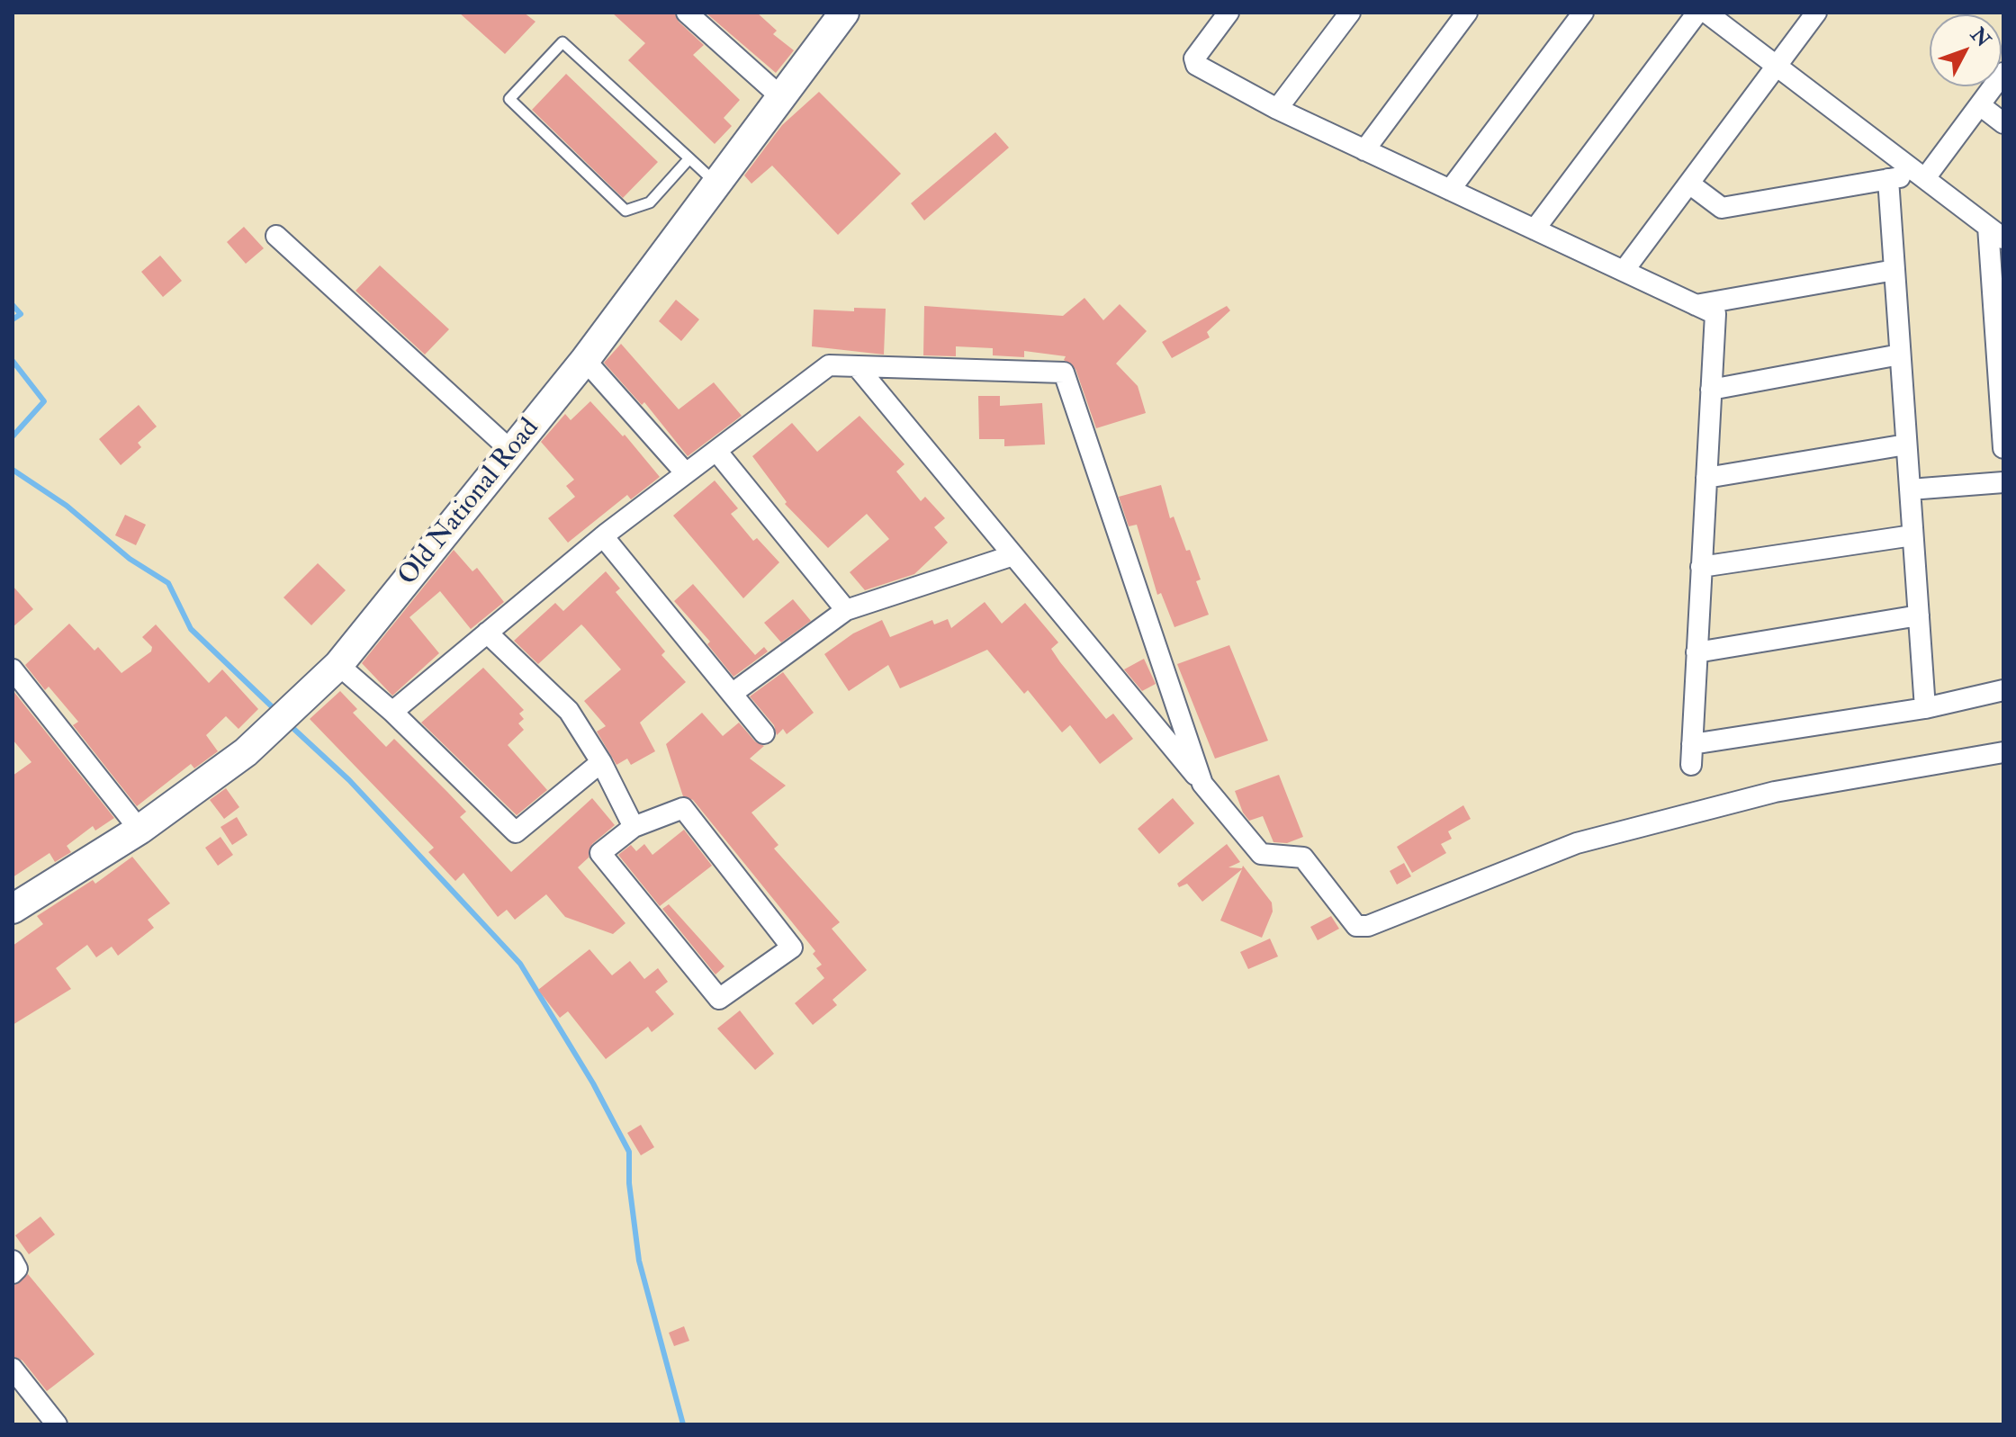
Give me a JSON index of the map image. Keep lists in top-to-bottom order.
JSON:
{
  "streets": {
    "main road": ["Old National Road"]
  },
  "north": "top right"
}
